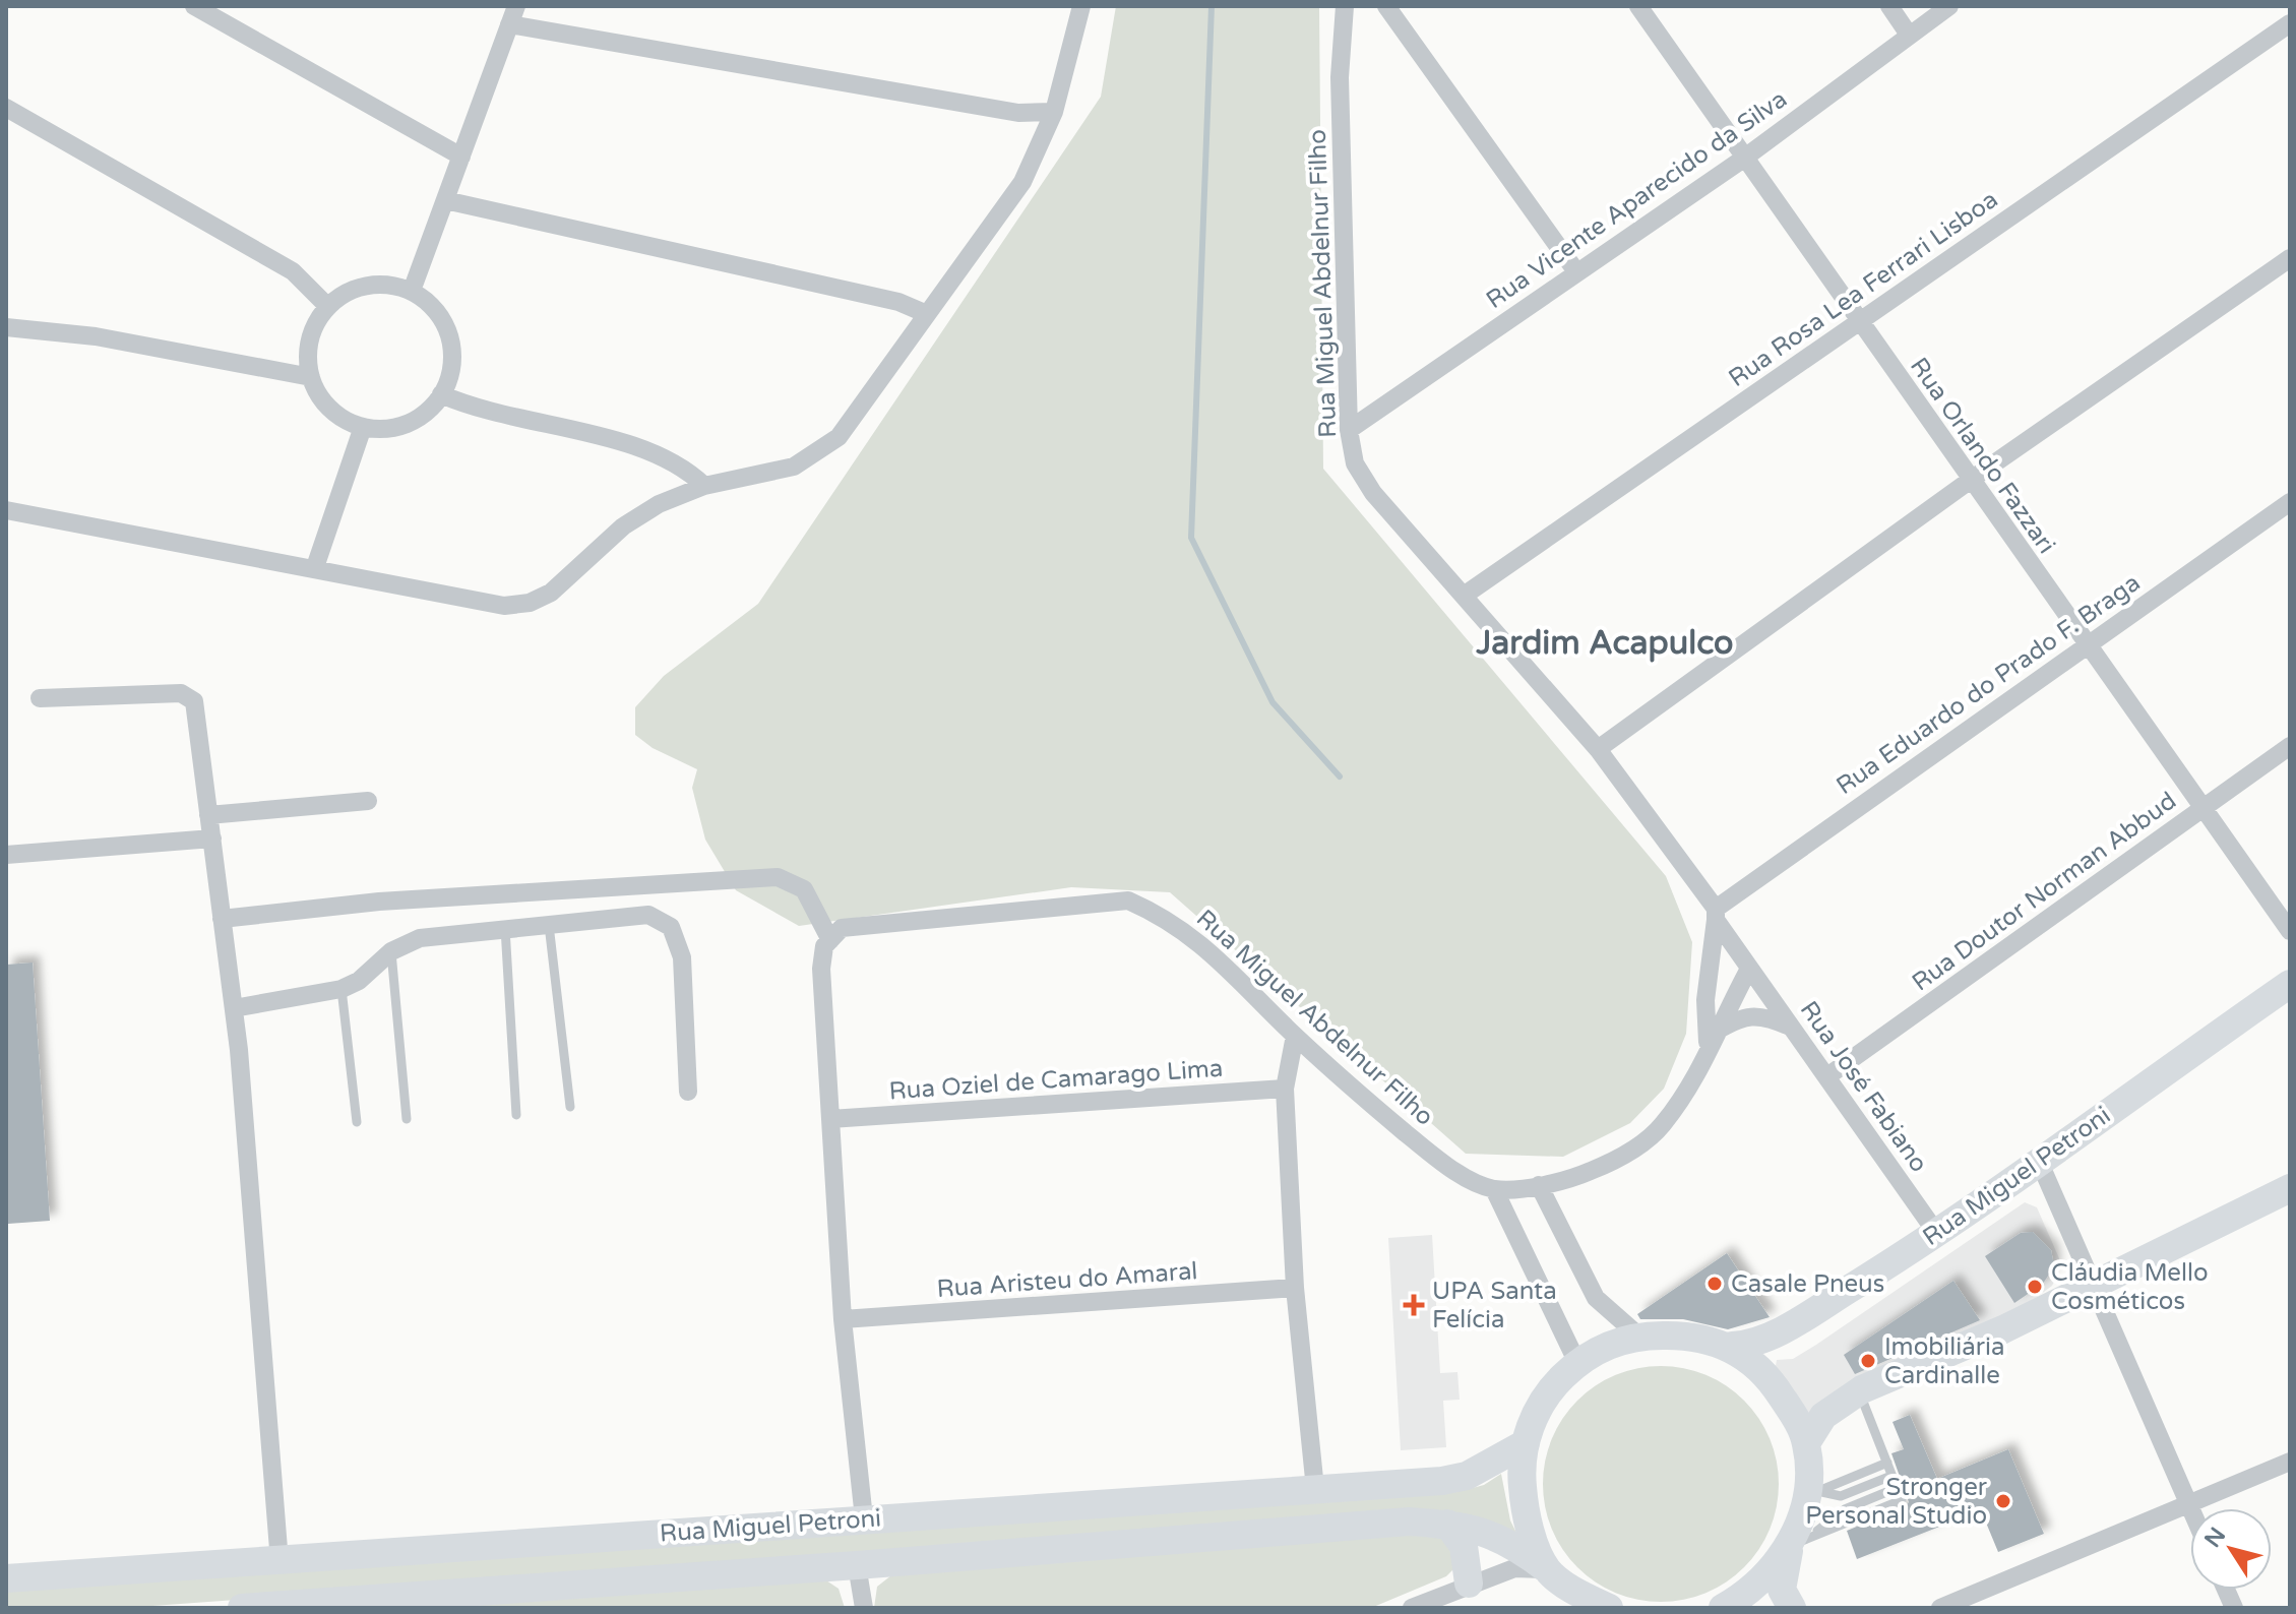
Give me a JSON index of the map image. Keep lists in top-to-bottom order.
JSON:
{
  "streets": {
    "main road": ["Rua Miguel Petroni"],
    "street": [
      "Rua Vicente Aparecido da Silva",
      "Rua Miguel Abdelnur Filho",
      "Rua Rosa Lea Ferrari Lisboa",
      "Rua Orlando Fazzari",
      "Rua Eduardo do Prado F. Braga",
      "Rua Doutor Norman Abbud",
      "Rua Oziel de Camarago Lima",
      "Rua José Fabiano",
      "Rua Aristeu do Amaral"
    ]
  },
  "crossings": [
    ["Rua Vicente Aparecido da Silva", "Rua Miguel Abdelnur Filho"],
    ["Rua Vicente Aparecido da Silva", "Rua Orlando Fazzari"],
    ["Rua Miguel Abdelnur Filho", "Rua Rosa Lea Ferrari Lisboa"],
    ["Rua Miguel Abdelnur Filho", "Rua Eduardo do Prado F. Braga"],
    ["Rua Miguel Abdelnur Filho", "Rua José Fabiano"],
    ["Rua Rosa Lea Ferrari Lisboa", "Rua Orlando Fazzari"],
    ["Rua Orlando Fazzari", "Rua Eduardo do Prado F. Braga"],
    ["Rua Orlando Fazzari", "Rua Doutor Norman Abbud"],
    ["Rua Doutor Norman Abbud", "Rua José Fabiano"],
    ["Rua José Fabiano", "Rua Miguel Petroni"]
  ],
  "districts": ["Jardim Acapulco"],
  "places": {
    "other": [
      "Casale Pneus",
      "Cláudia Mello Cosméticos",
      "Imobiliária Cardinalle",
      "Stronger Personal Studio"
    ],
    "health": ["UPA Santa Felícia"]
  },
  "north": "top left"
}
